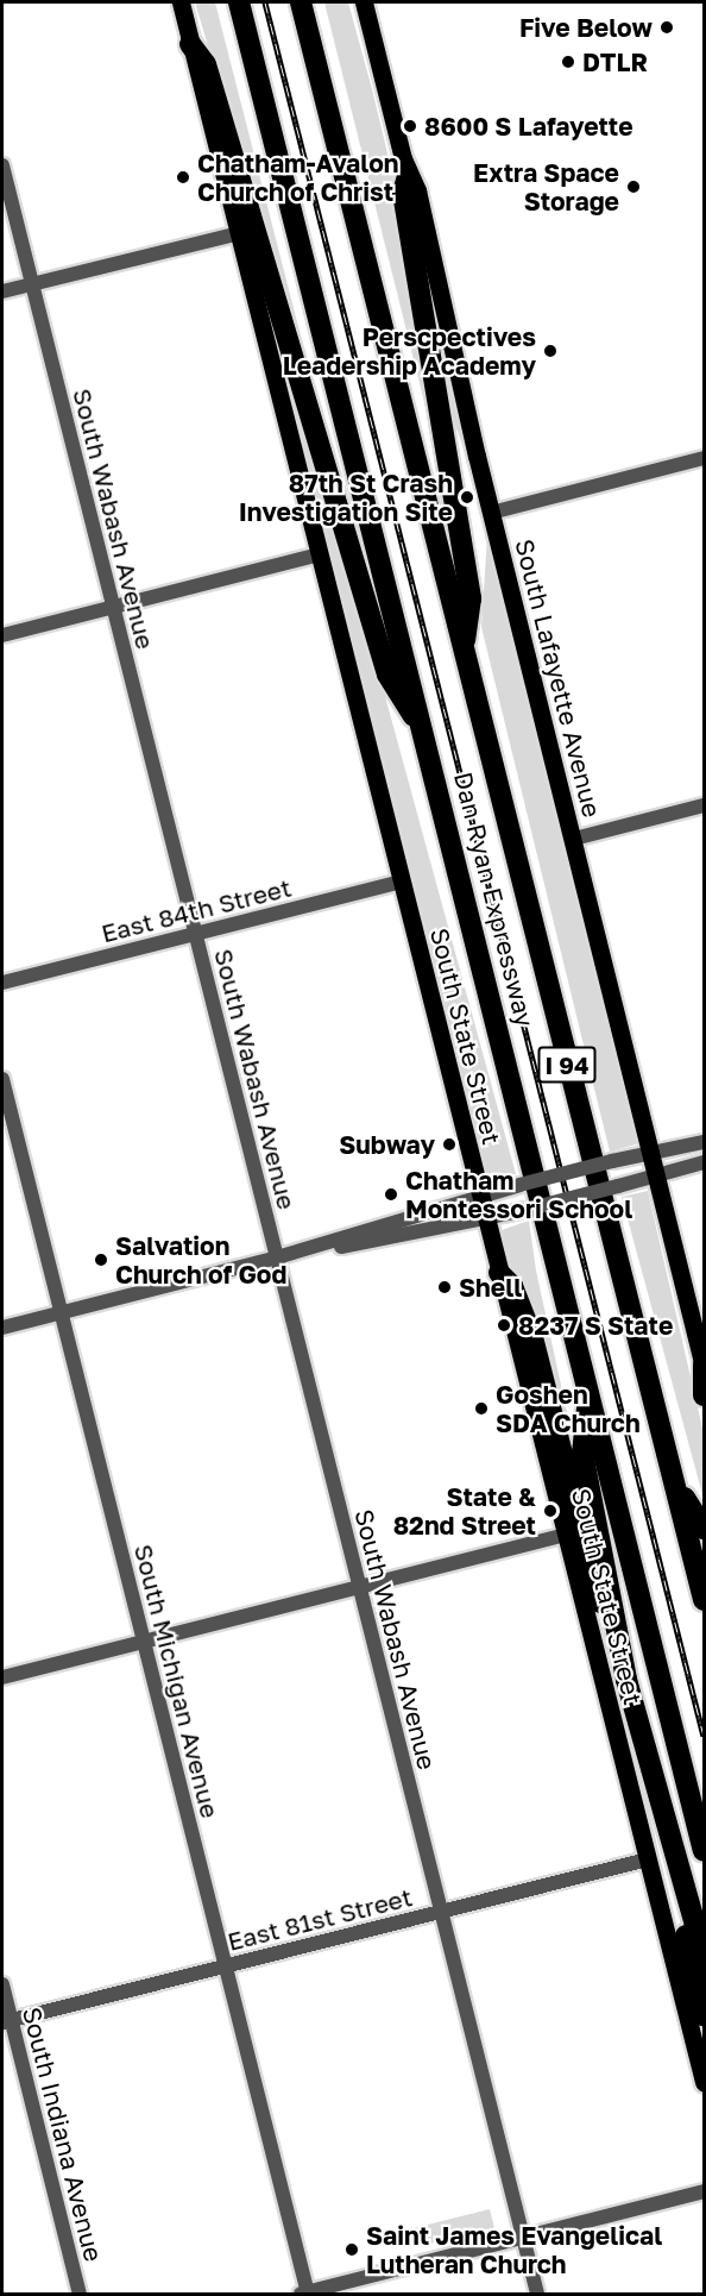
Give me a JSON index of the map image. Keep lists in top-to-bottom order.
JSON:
{
  "streets": {
    "highway": ["Dan Ryan Expressway", "I 94"],
    "main road": ["South Lafayette Avenue", "South State Street"],
    "street": [
      "South Wabash Avenue",
      "East 84th Street",
      "South Michigan Avenue",
      "East 81st Street",
      "South Indiana Avenue"
    ]
  },
  "crossings": [
    ["South Wabash Avenue", "East 84th Street"],
    ["South Wabash Avenue", "East 81st Street"],
    ["East 84th Street", "South State Street"],
    ["South State Street", "East 81st Street"],
    ["South Michigan Avenue", "East 81st Street"],
    ["East 81st Street", "South Indiana Avenue"]
  ],
  "places": [
    "Five Below",
    "DTLR",
    "8600 S Lafayette",
    "Chatham-Avalon Church of Christ",
    "Extra Space Storage",
    "Perscpectives Leadership Academy",
    "87th St Crash Investigation Site",
    "Subway",
    "Chatham Montessori School",
    "Salvation Church of God",
    "Shell",
    "8237 S State",
    "Goshen SDA Church",
    "State & 82nd Street",
    "Saint James Evangelical Lutheran Church"
  ]
}
